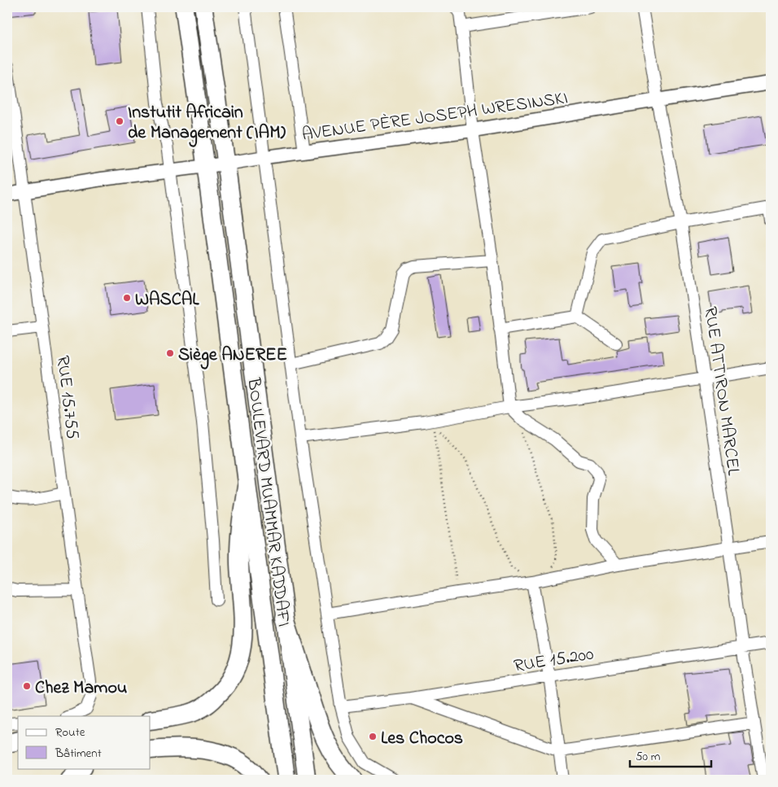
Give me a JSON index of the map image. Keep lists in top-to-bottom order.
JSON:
{
  "streets": {
    "main road": ["BOULEVARD MUAMMAR KADDAFI"],
    "street": [
      "AVENUE PÈRE JOSEPH WRESINSKI",
      "RUE ATTIRON MARCEL",
      "RUE 15.755",
      "RUE 15.200"
    ]
  },
  "crossings": [
    ["AVENUE PÈRE JOSEPH WRESINSKI", "RUE ATTIRON MARCEL"],
    ["AVENUE PÈRE JOSEPH WRESINSKI", "RUE 15.755"],
    ["AVENUE PÈRE JOSEPH WRESINSKI", "BOULEVARD MUAMMAR KADDAFI"],
    ["RUE ATTIRON MARCEL", "RUE 15.200"]
  ],
  "places": [
    "Instutit Africain de Management (IAM)",
    "WASCAL",
    "Siège ANEREE",
    "Chez Mamou",
    "Les Chocos"
  ],
  "legend": ["Route", "Bâtiment"],
  "scale_bar": "50 m"
}
